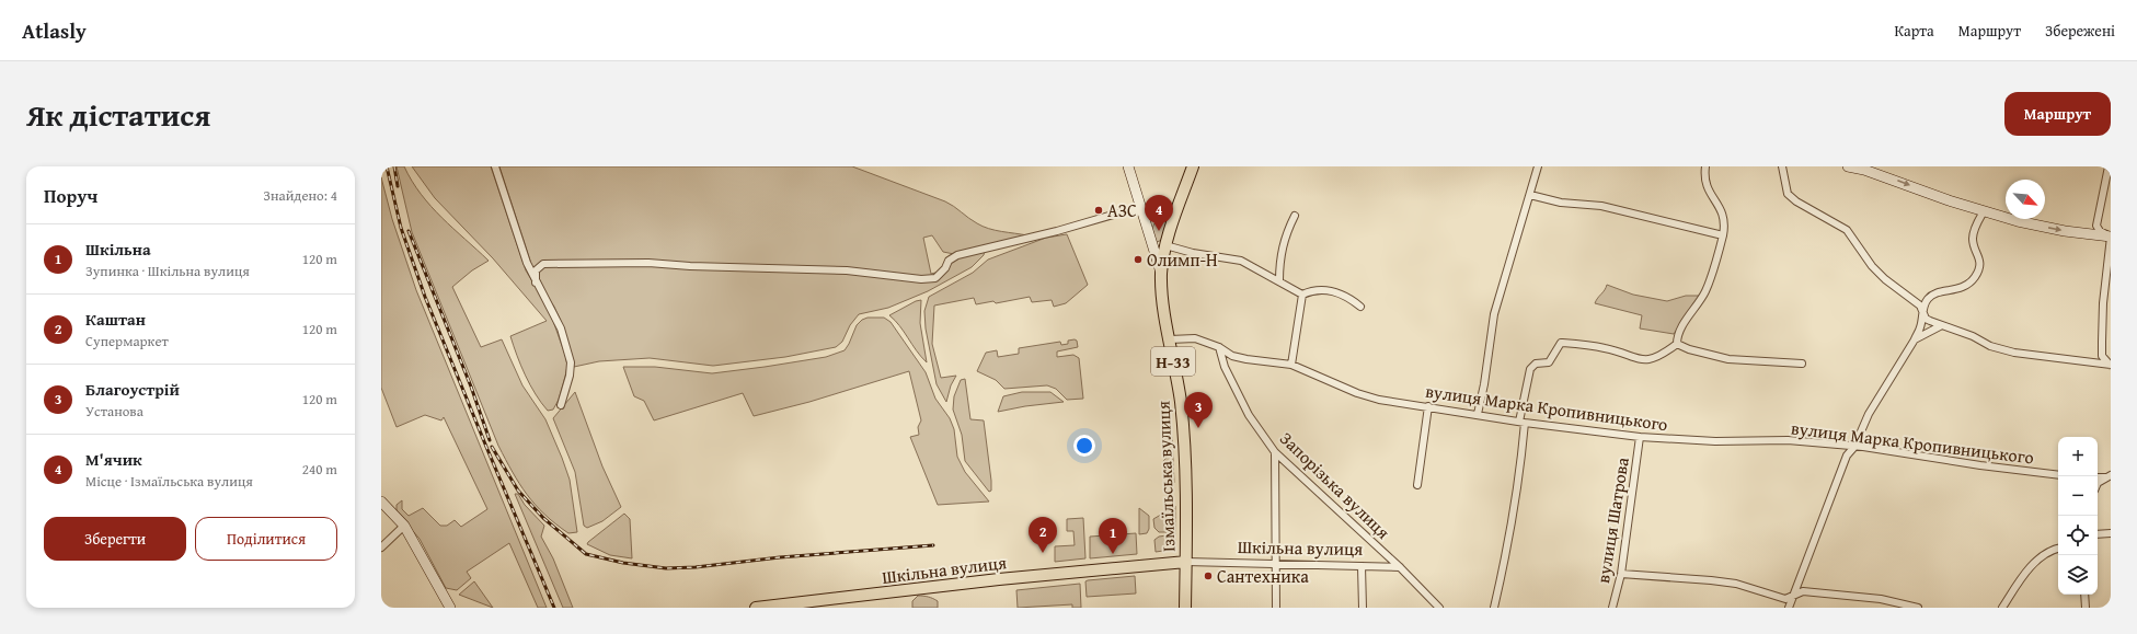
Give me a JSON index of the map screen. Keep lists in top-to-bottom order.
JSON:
{
  "streets": {
    "main road": ["Н-33", "Ізмаїльська вулиця", "Шкільна вулиця"],
    "street": ["вулиця Марка Кропивницького", "Запорізька вулиця", "вулиця Шатрова"]
  },
  "crossings": [
    ["вулиця Марка Кропивницького", "Ізмаїльська вулиця"],
    ["вулиця Марка Кропивницького", "Запорізька вулиця"],
    ["вулиця Марка Кропивницького", "вулиця Шатрова"],
    ["Ізмаїльська вулиця", "Шкільна вулиця"],
    ["Запорізька вулиця", "Шкільна вулиця"]
  ],
  "places": ["АЗС", "Олимп-Н", "Сантехника"],
  "north": "bottom right",
  "page": {
    "header": "Atlasly",
    "nav": ["Карта", "Маршрут", "Збережені"],
    "title": "Як дістатися",
    "buttons": [
      "Маршрут",
      ["Зберегти", "Поділитися"]
    ],
    "heading": ["Поруч", "Знайдено: 4"],
    "pins": [
      "4",
      "3",
      "2",
      "1"
    ],
    "list": [
      {
        "mark": "1",
        "name": "Шкільна",
        "note": "Зупинка · Шкільна вулиця",
        "value": "120 m"
      },
      {
        "mark": "2",
        "name": "Каштан",
        "note": "Супермаркет",
        "value": "120 m"
      },
      {
        "mark": "3",
        "name": "Благоустрій",
        "note": "Установа",
        "value": "120 m"
      },
      {
        "mark": "4",
        "name": "М'ячик",
        "note": "Місце · Ізмаїльська вулиця",
        "value": "240 m"
      }
    ],
    "map_buttons": ["+", "−"]
  }
}
